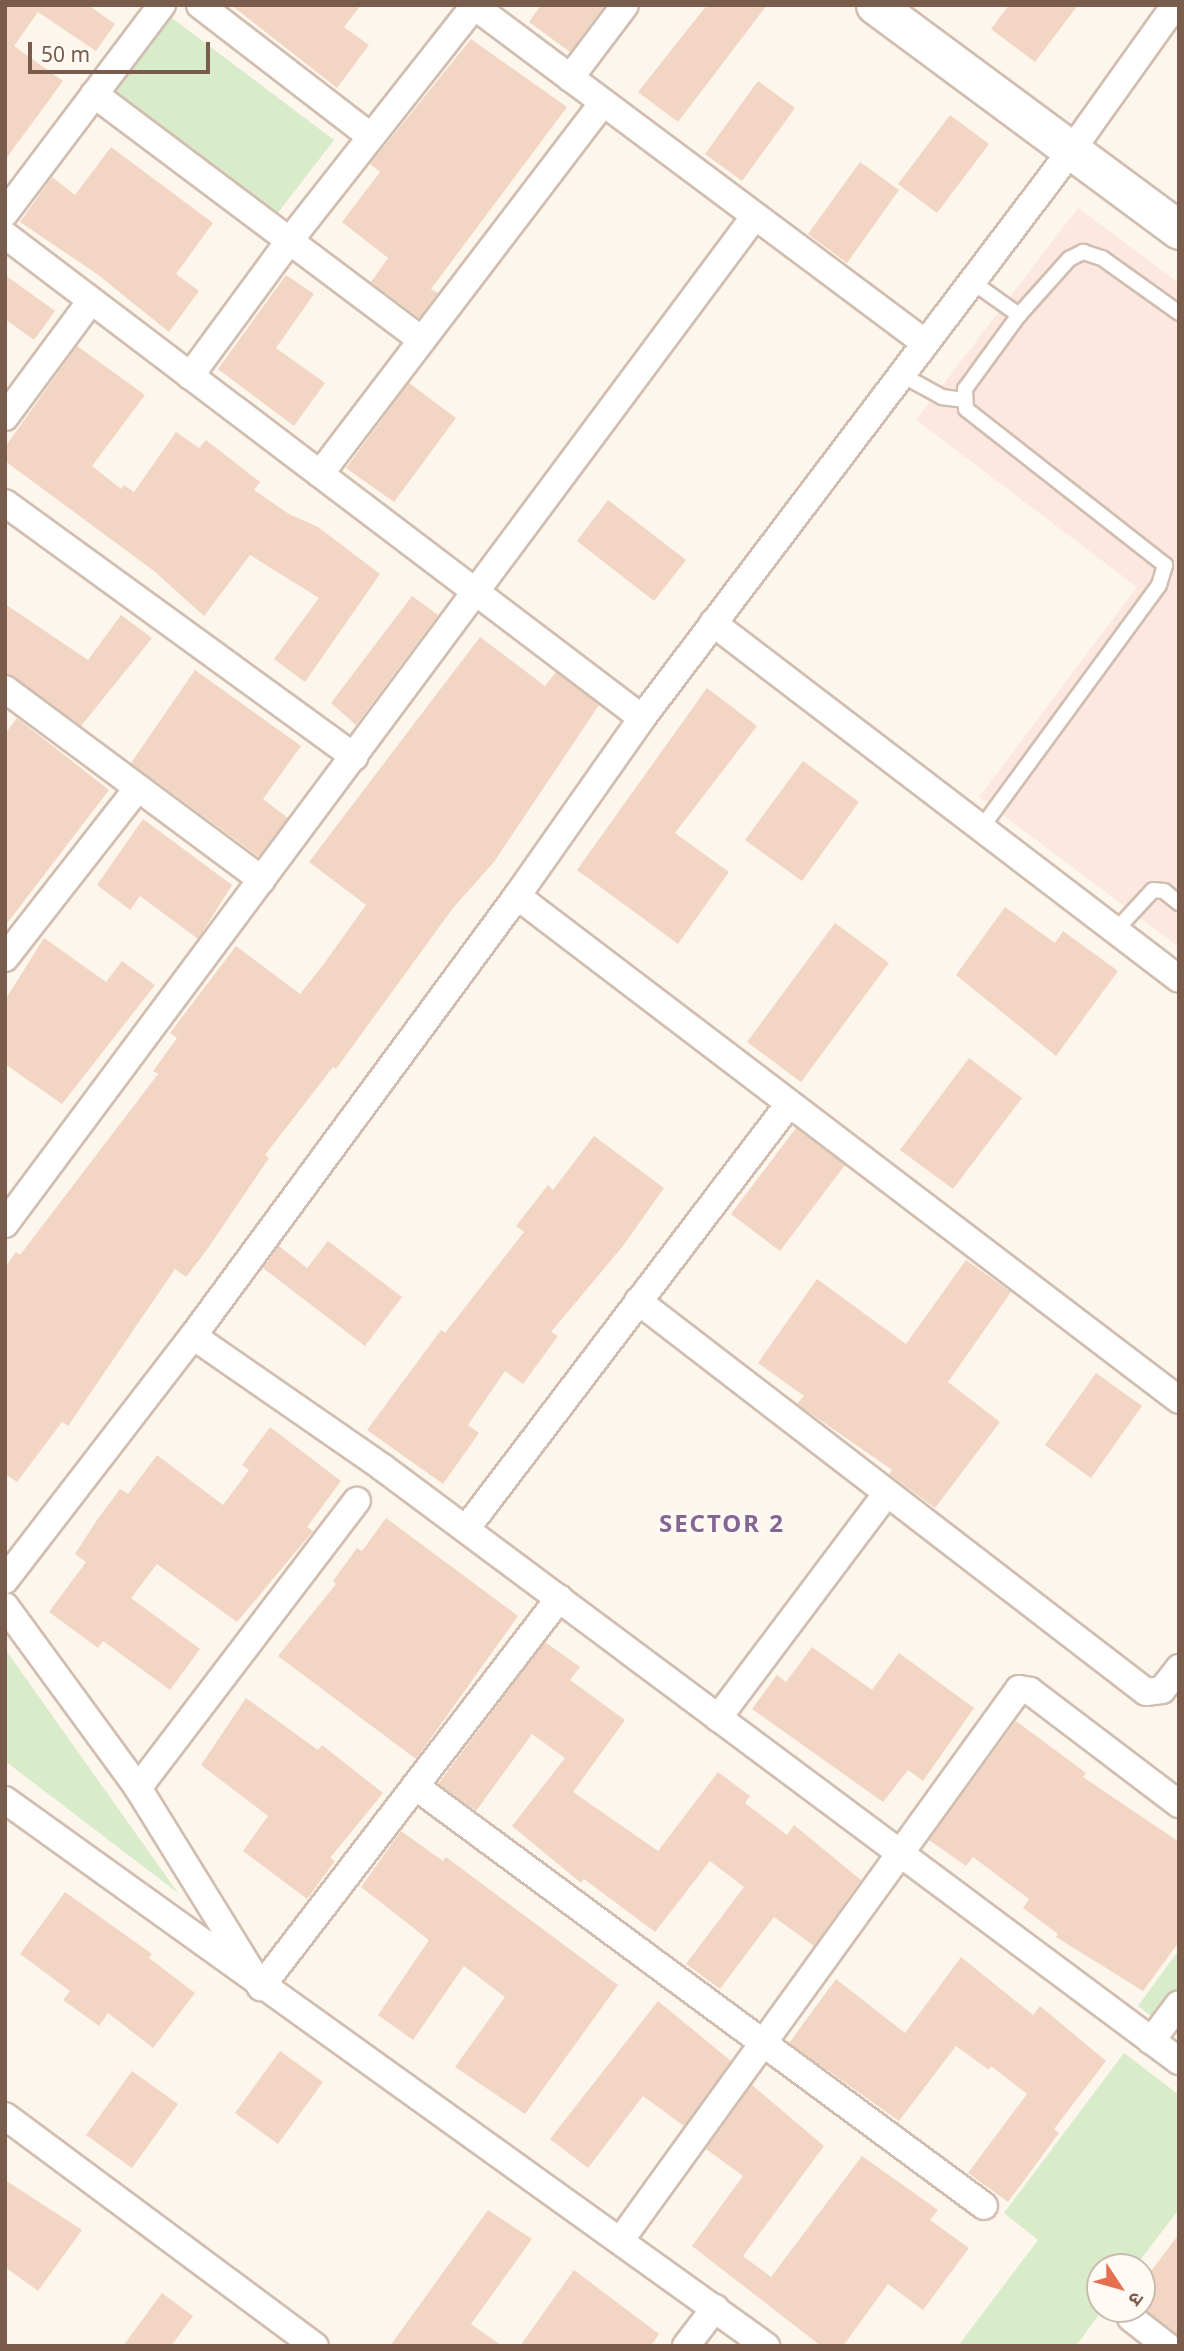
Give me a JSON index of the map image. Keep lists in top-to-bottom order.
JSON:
{
  "districts": ["SECTOR 2"],
  "scale_bar": "50 m",
  "north": "bottom right"
}
